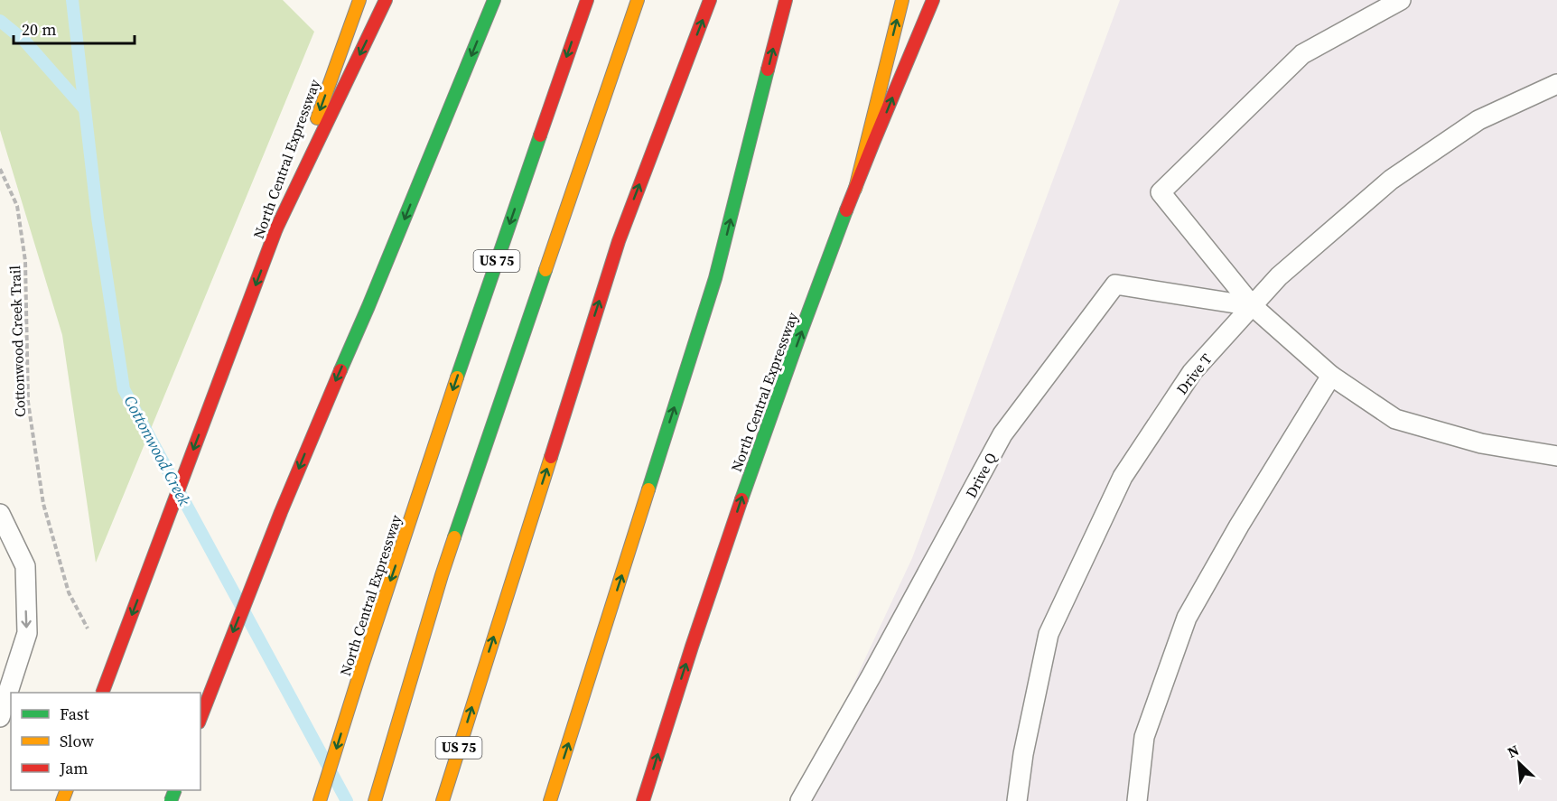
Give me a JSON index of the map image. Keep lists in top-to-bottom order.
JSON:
{
  "streets": {
    "main road": ["North Central Expressway", "US 75"],
    "lane": ["Drive T", "Drive Q"],
    "path": ["Cottonwood Creek Trail"]
  },
  "crossings": [
    ["Drive T", "Drive Q"]
  ],
  "water": ["Cottonwood Creek"],
  "legend": ["Fast", "Slow", "Jam"],
  "scale_bar": "20 m",
  "north": "top left"
}
